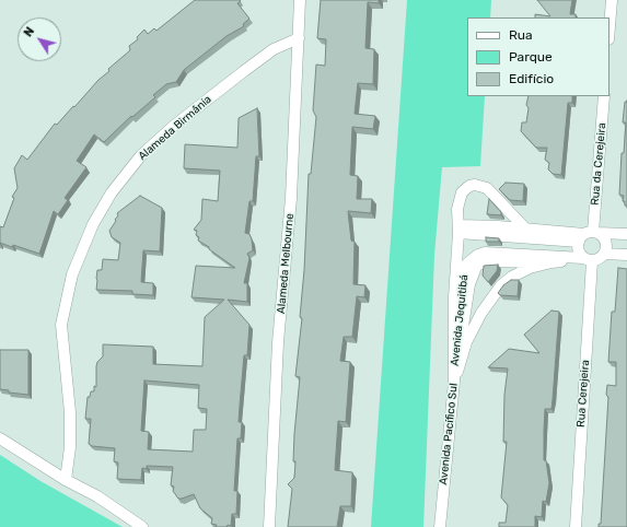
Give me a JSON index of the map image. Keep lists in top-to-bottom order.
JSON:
{
  "streets": {
    "street": [
      "Alameda Birmânia",
      "Rua da Cerejeira",
      "Alameda Melbourne",
      "Avenida Jequitibá",
      "Rua Cerejeira",
      "Avenida Pacífico Sul"
    ]
  },
  "crossings": [
    ["Alameda Birmânia", "Alameda Melbourne"],
    ["Rua da Cerejeira", "Avenida Jequitibá"],
    ["Rua da Cerejeira", "Rua Cerejeira"],
    ["Avenida Jequitibá", "Rua Cerejeira"],
    ["Avenida Jequitibá", "Avenida Pacífico Sul"]
  ],
  "legend": ["Rua", "Parque", "Edifício"],
  "north": "top left"
}
